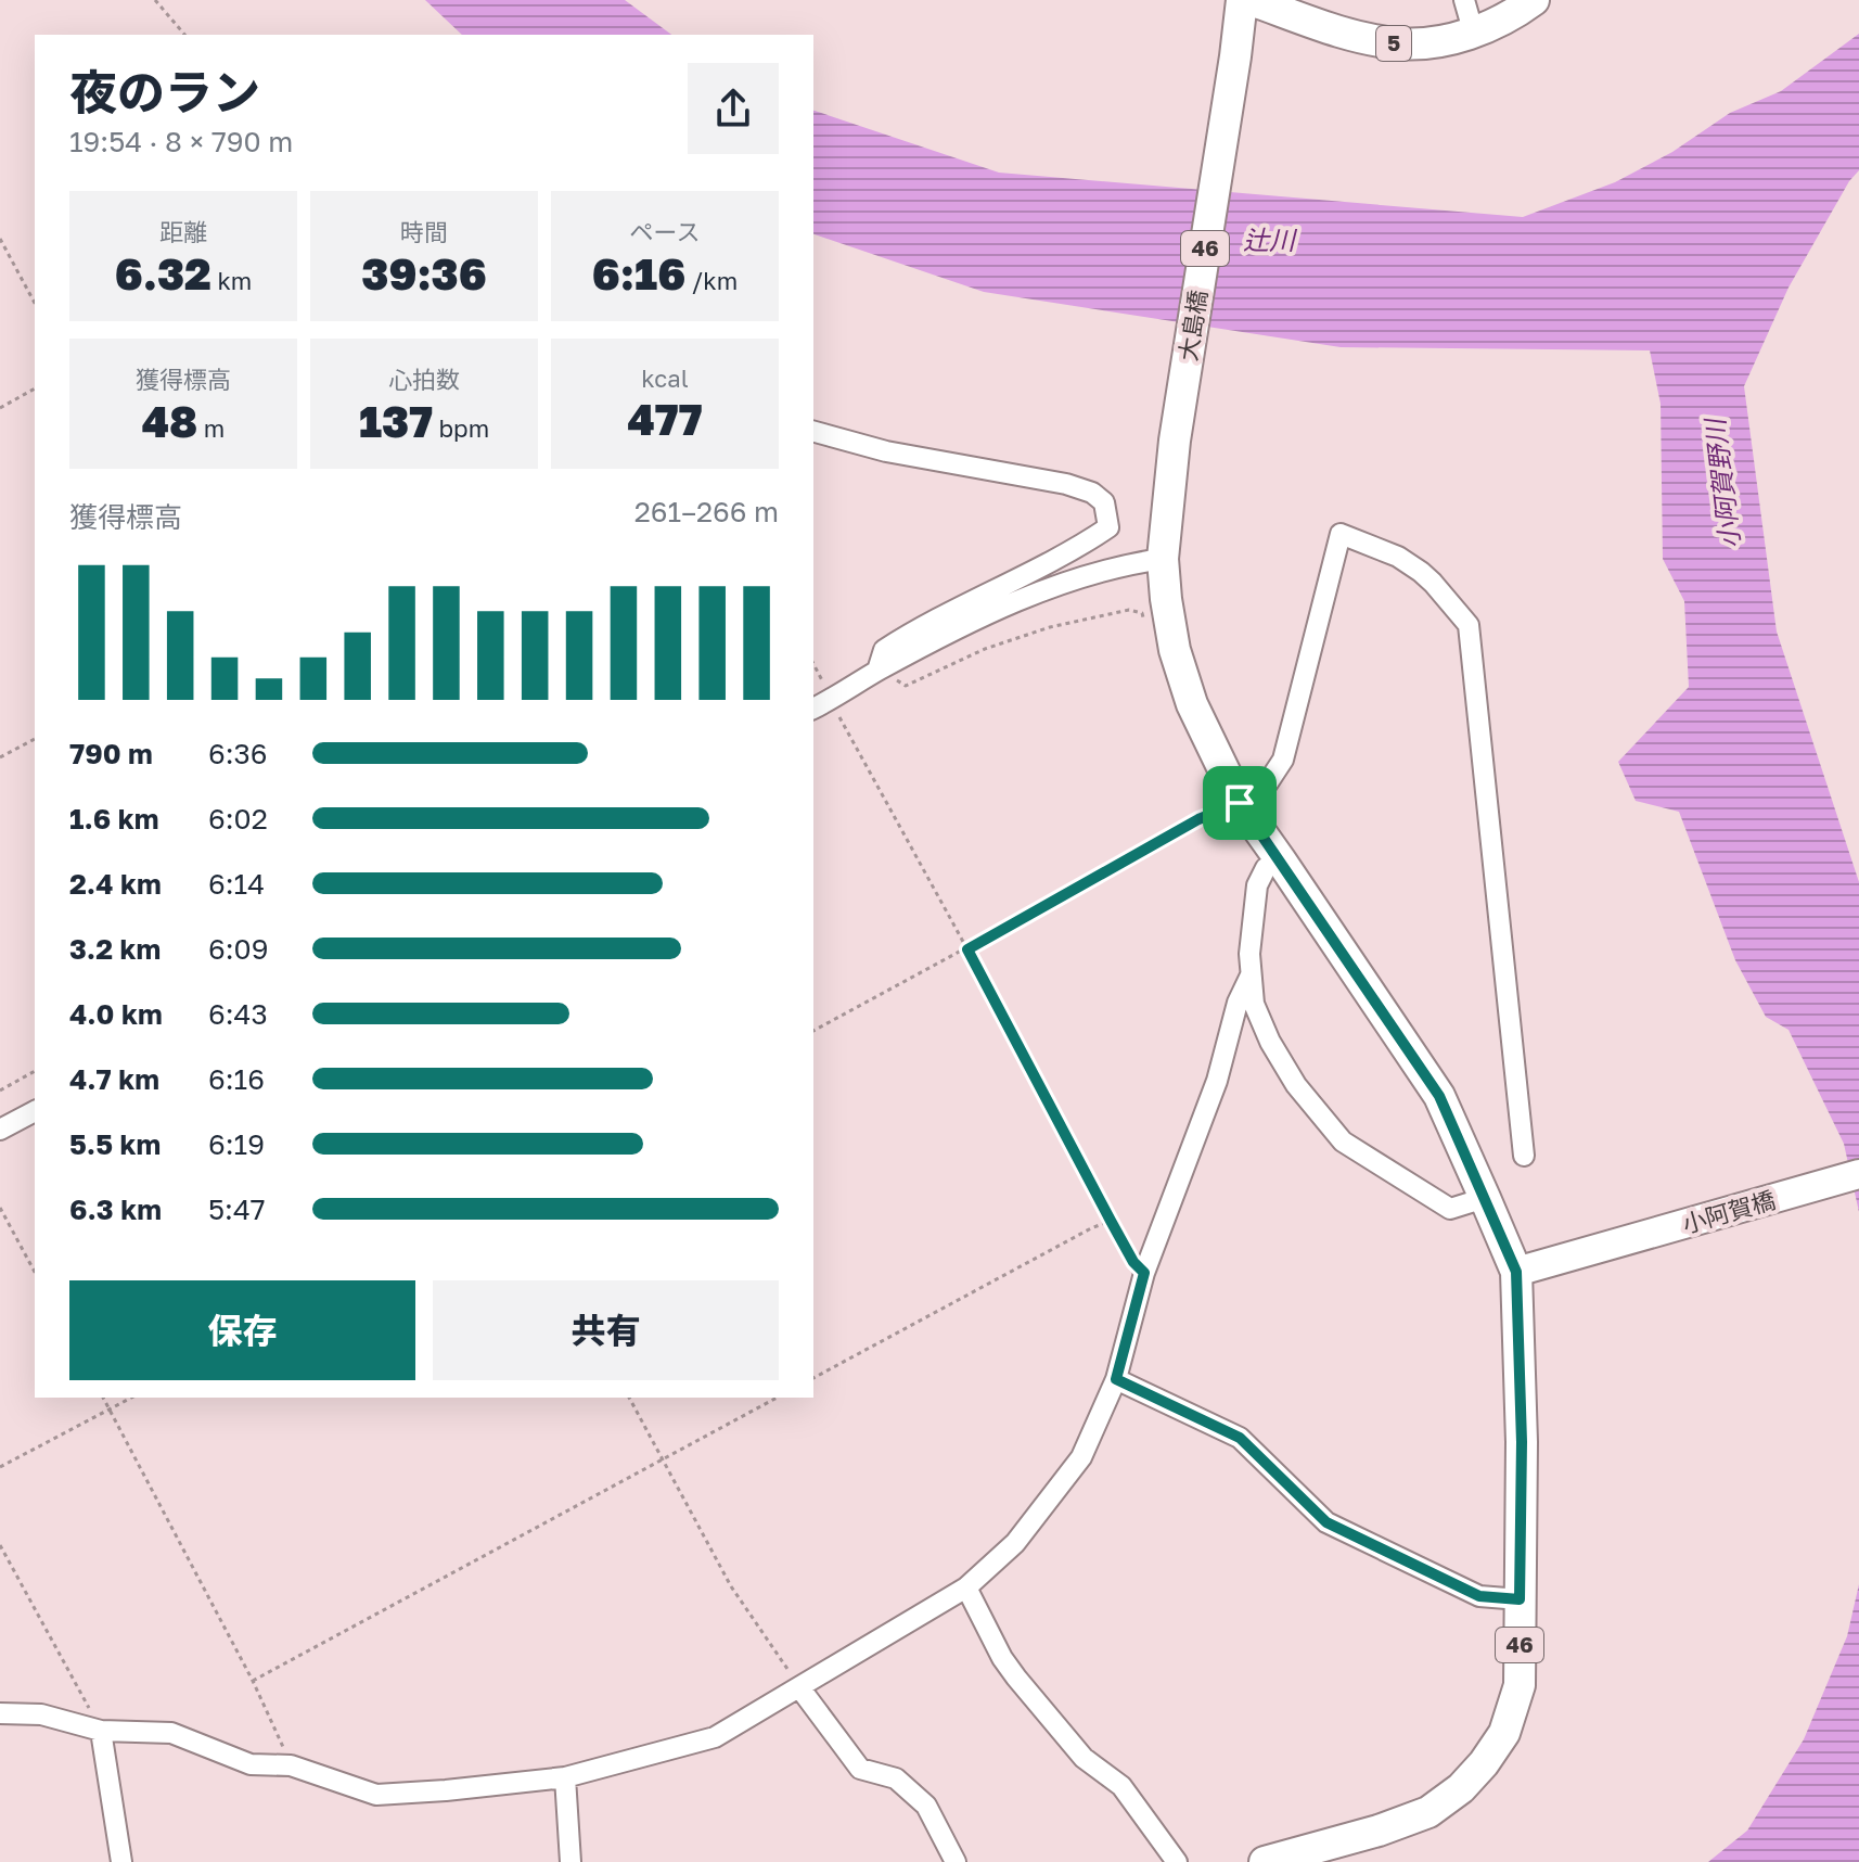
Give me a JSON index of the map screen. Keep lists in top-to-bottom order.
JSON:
{
  "streets": {
    "main road": ["5", "46", "大島橋"],
    "street": ["小阿賀橋"]
  },
  "crossings": [
    ["46", "大島橋"],
    ["46", "小阿賀橋"]
  ],
  "water": ["辻川", "小阿賀野川"],
  "page": {
    "heading": ["夜のラン", "19:54 · 8 × 790 m"],
    "stats": [
      ["距離", "6.32 km"],
      ["時間", "39:36"],
      ["ペース", "6:16 /km"],
      ["獲得標高", "48 m"],
      ["心拍数", "137 bpm"],
      ["kcal", "477"]
    ],
    "chart": ["獲得標高", "261–266 m"],
    "list": [
      {
        "name": "790 m",
        "note": "6:36"
      },
      {
        "name": "1.6 km",
        "note": "6:02"
      },
      {
        "name": "2.4 km",
        "note": "6:14"
      },
      {
        "name": "3.2 km",
        "note": "6:09"
      },
      {
        "name": "4.0 km",
        "note": "6:43"
      },
      {
        "name": "4.7 km",
        "note": "6:16"
      },
      {
        "name": "5.5 km",
        "note": "6:19"
      },
      {
        "name": "6.3 km",
        "note": "5:47"
      }
    ],
    "buttons": ["保存", "共有"]
  }
}
